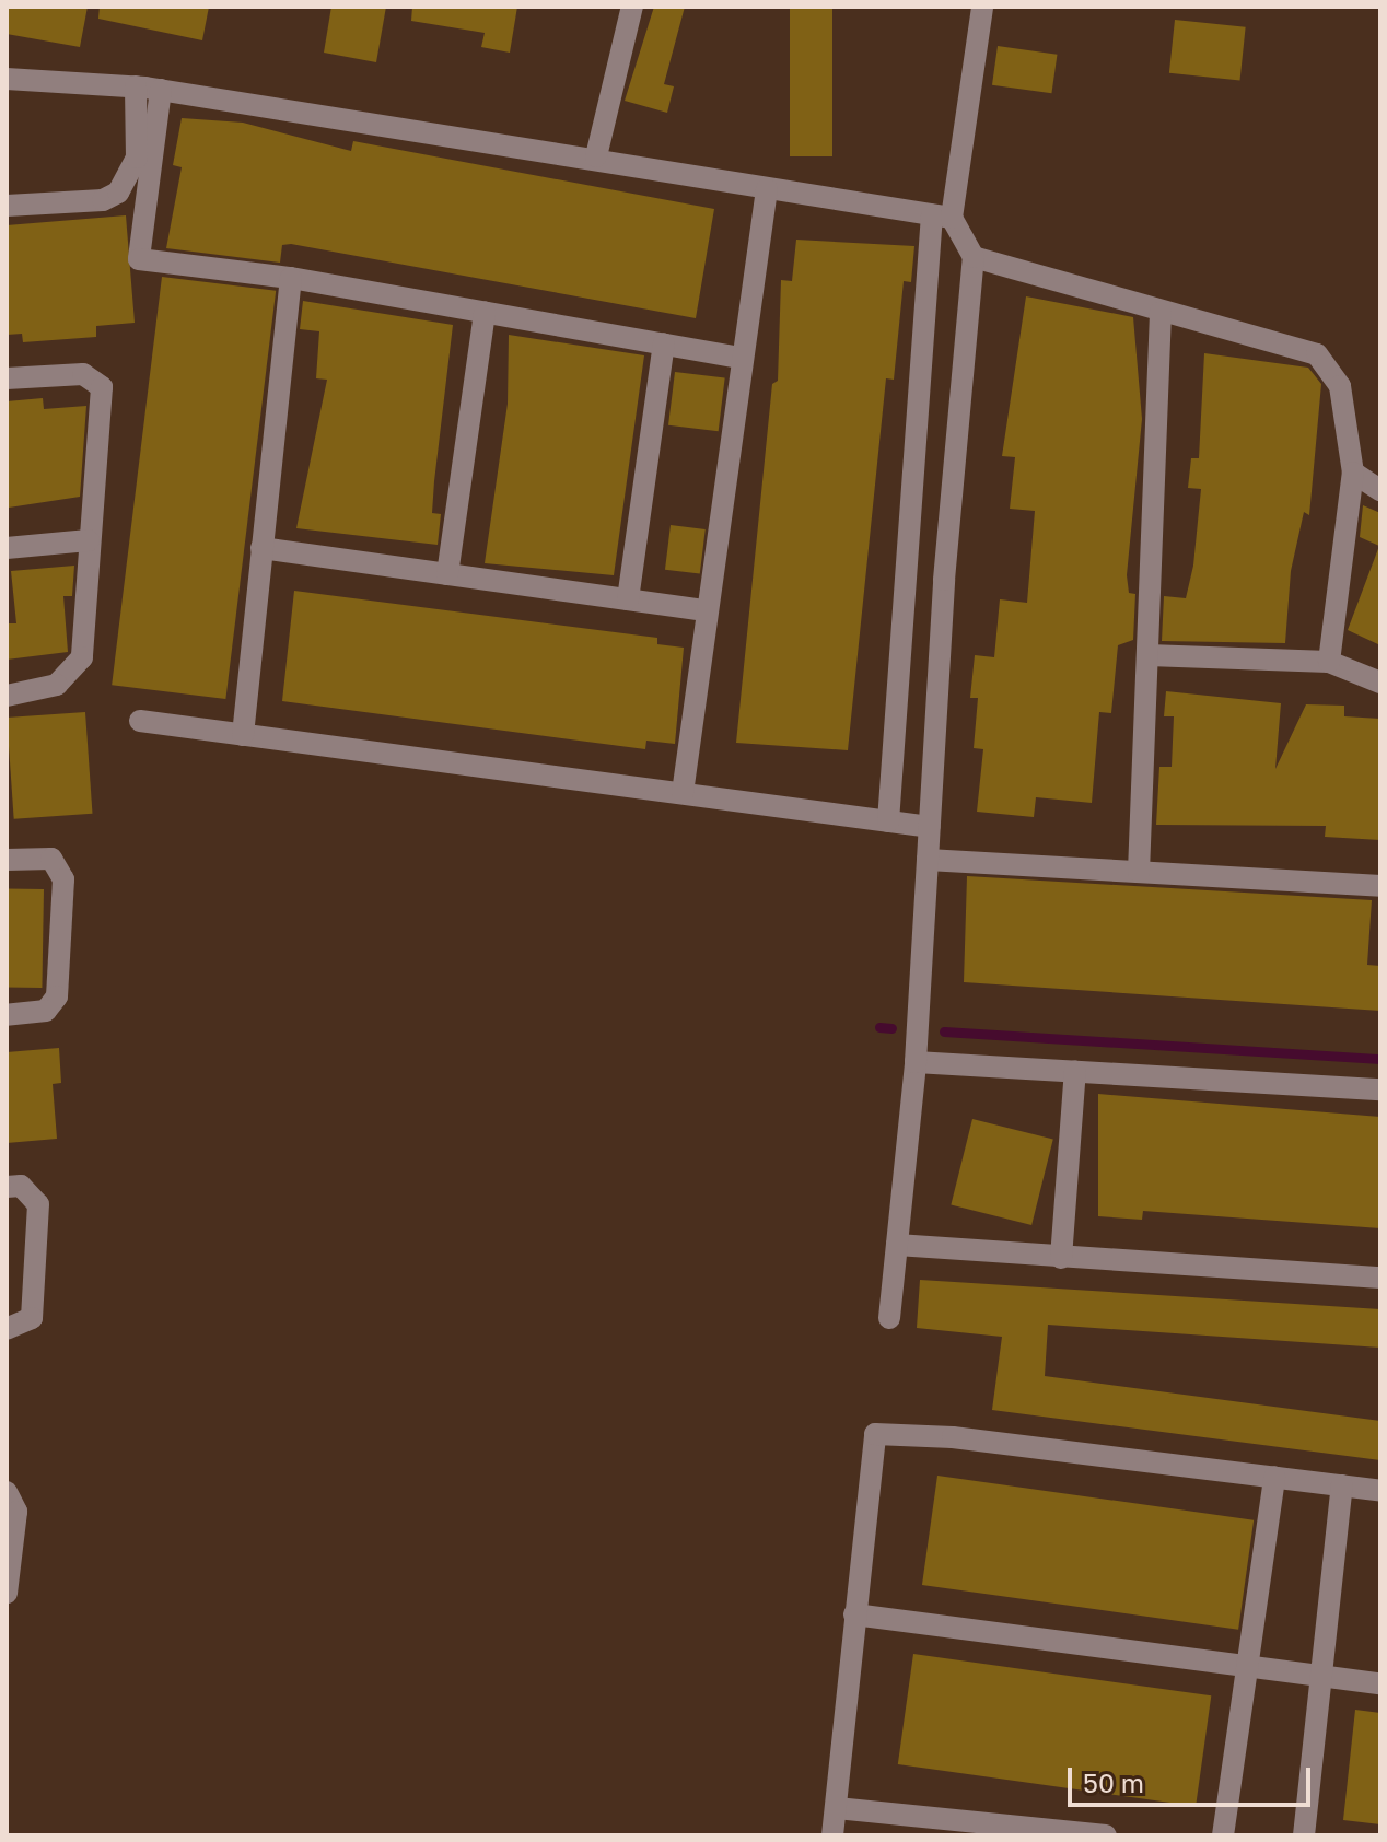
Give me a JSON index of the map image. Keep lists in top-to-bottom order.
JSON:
{
  "scale_bar": "50 m"
}
